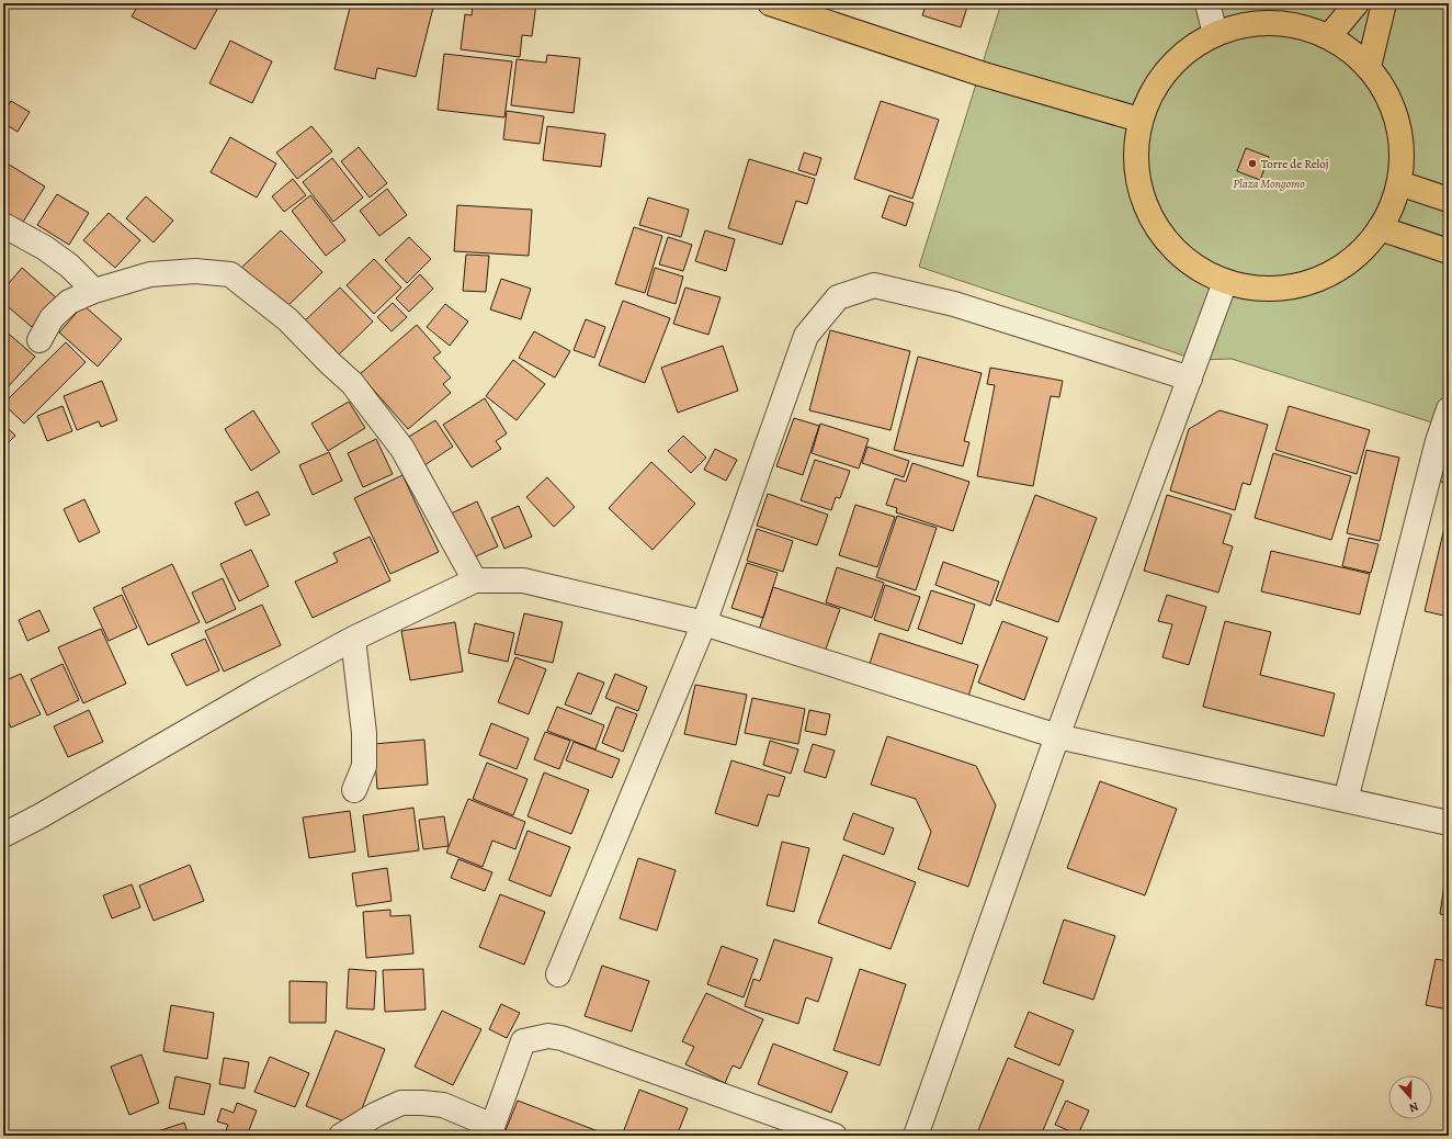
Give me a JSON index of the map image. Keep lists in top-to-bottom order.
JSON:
{
  "parks": ["Plaza Mongomo"],
  "places": ["Torre de Reloj"],
  "north": "bottom"
}
